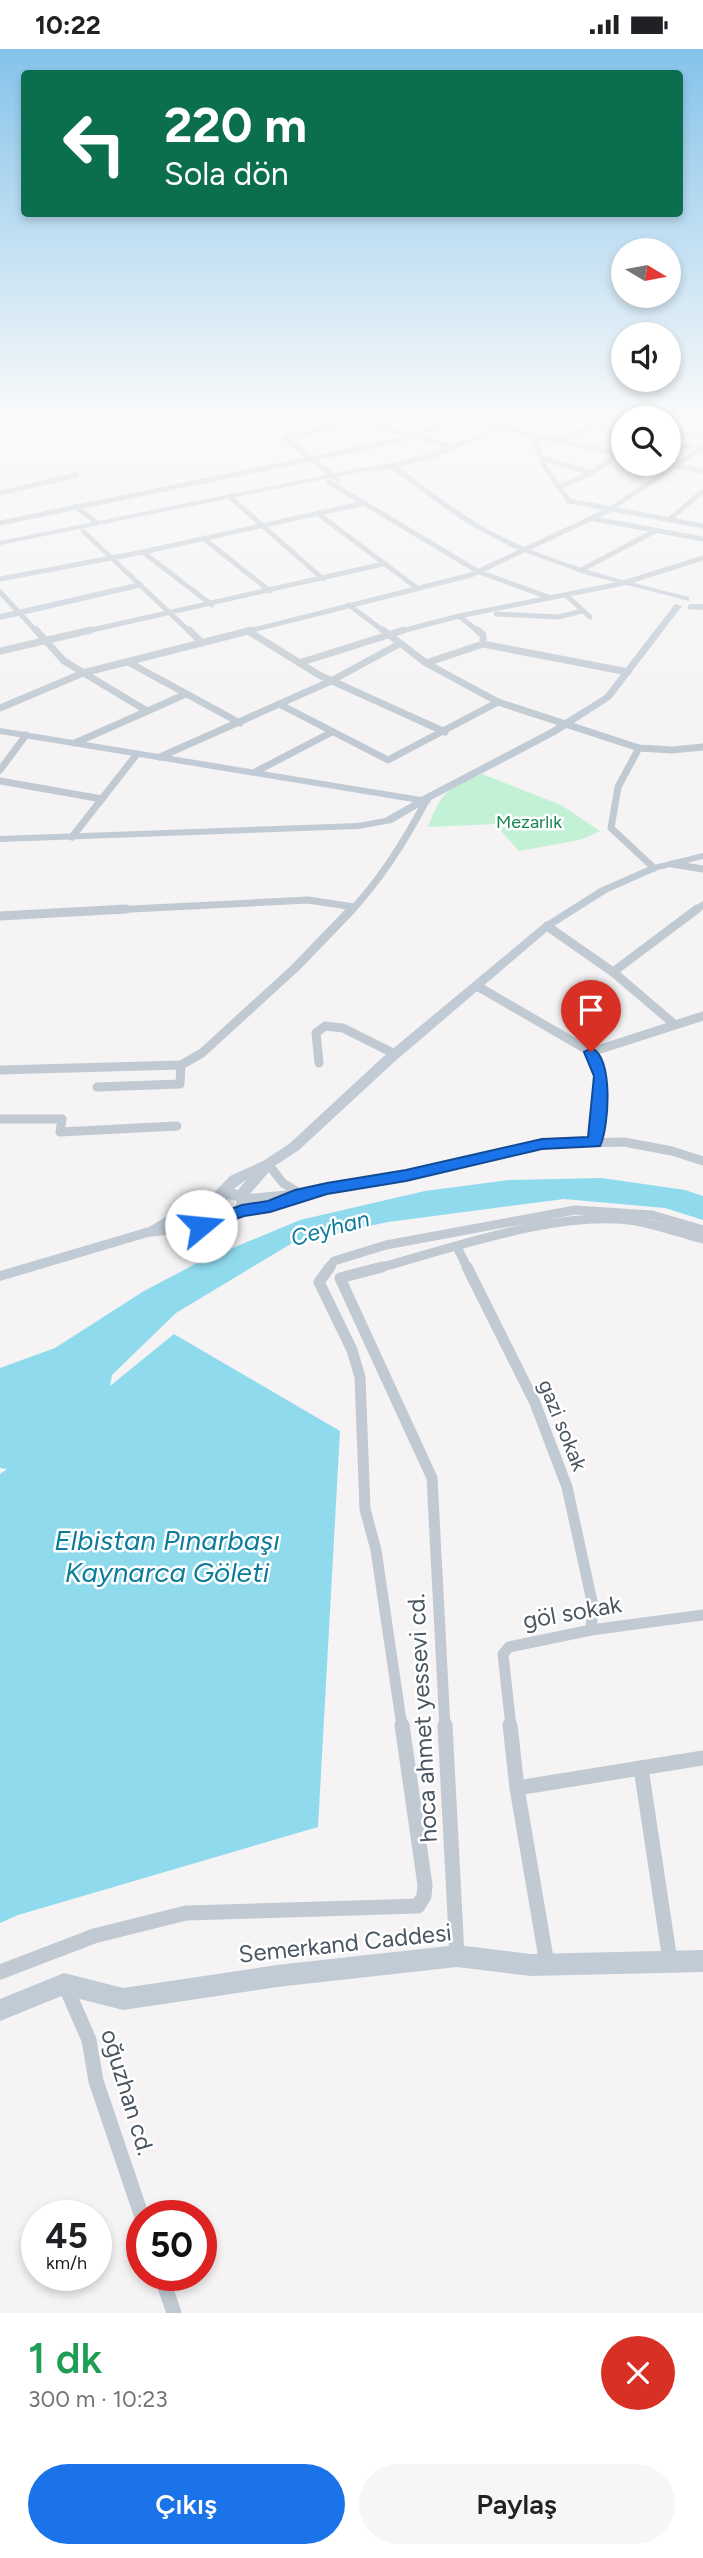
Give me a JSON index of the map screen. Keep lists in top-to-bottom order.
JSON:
{
  "streets": {
    "street": [
      "gazi sokak",
      "göl sokak",
      "hoca ahmet yessevi cd.",
      "Semerkand Caddesi",
      "oğuzhan cd."
    ]
  },
  "crossings": [
    ["gazi sokak", "göl sokak"],
    ["gazi sokak", "hoca ahmet yessevi cd."],
    ["hoca ahmet yessevi cd.", "Semerkand Caddesi"],
    ["Semerkand Caddesi", "oğuzhan cd."]
  ],
  "water": ["Ceyhan", "Elbistan Pınarbaşı Kaynarca Göleti"],
  "parks": ["Mezarlık"],
  "north": "right",
  "page": {
    "status": "10:22",
    "turn": ["220 m", "Sola dön"],
    "speed": "45 km/h",
    "limit": "50",
    "heading": ["1 dk", "300 m · 10:23"],
    "buttons": ["Çıkış", "Paylaş"]
  }
}
